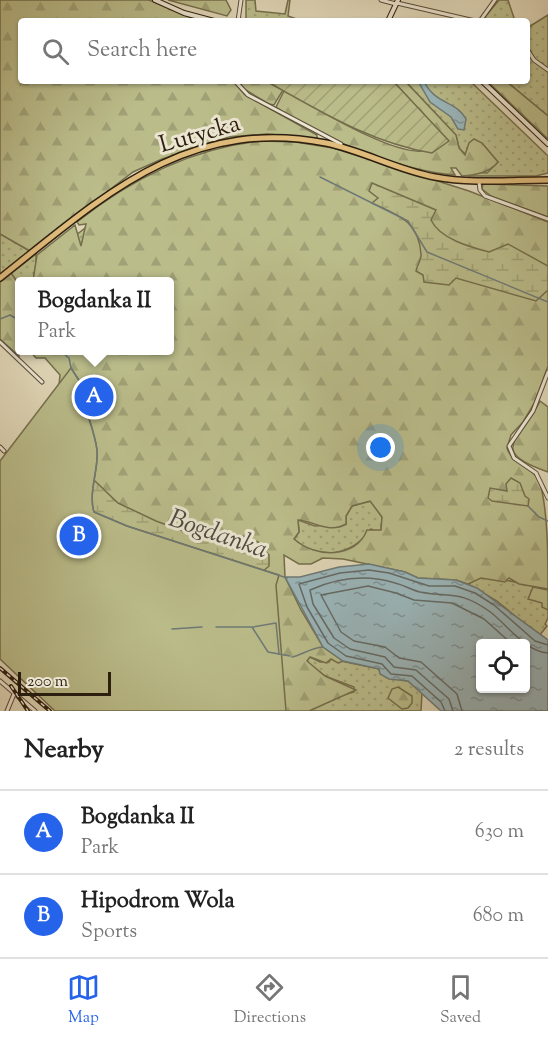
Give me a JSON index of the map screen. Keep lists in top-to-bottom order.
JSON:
{
  "streets": {
    "main road": ["Lutycka"]
  },
  "water": ["Bogdanka"],
  "scale_bar": "200 m",
  "page": {
    "search": "Search here",
    "popup": ["Bogdanka II", "Park"],
    "pins": ["A", "B"],
    "scale": "200 m",
    "heading": ["Nearby", "2 results"],
    "list": [
      {
        "mark": "A",
        "name": "Bogdanka II",
        "note": "Park",
        "value": "630 m"
      },
      {
        "mark": "B",
        "name": "Hipodrom Wola",
        "note": "Sports",
        "value": "680 m"
      }
    ],
    "nav": ["Map", "Directions", "Saved"]
  }
}
